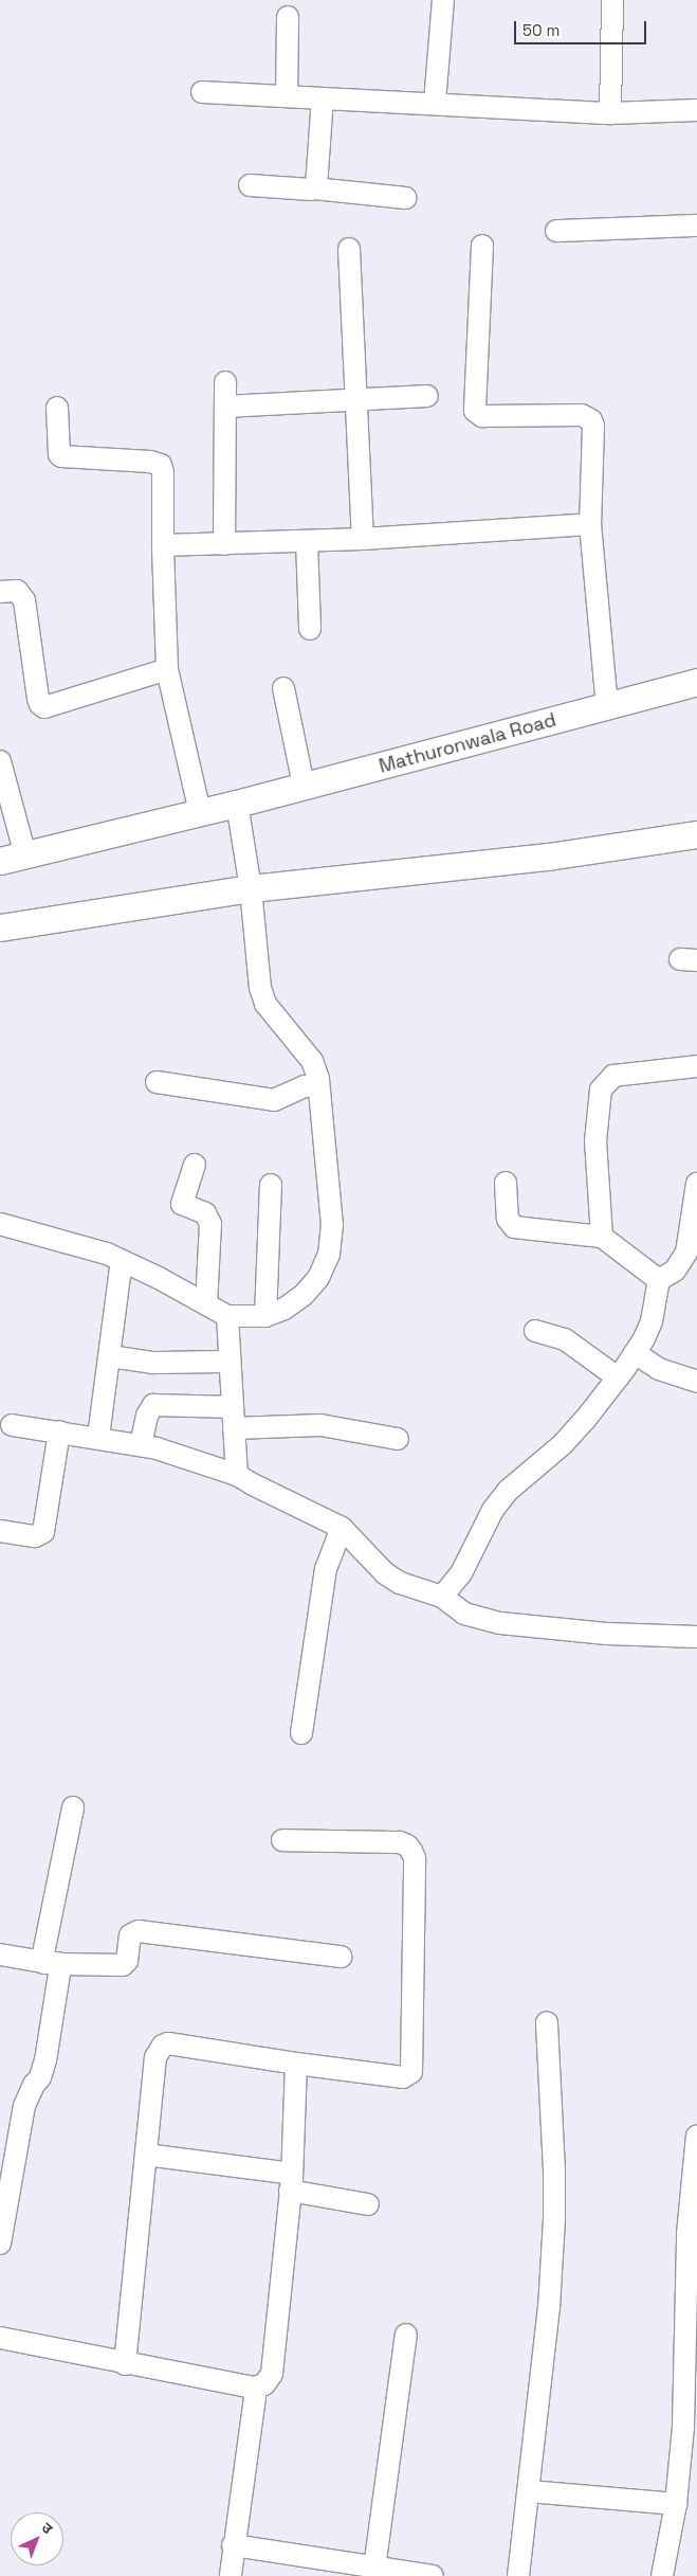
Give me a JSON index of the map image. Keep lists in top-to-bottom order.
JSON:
{
  "streets": {
    "street": ["Mathuronwala Road"]
  },
  "scale_bar": "50 m",
  "north": "top right"
}
